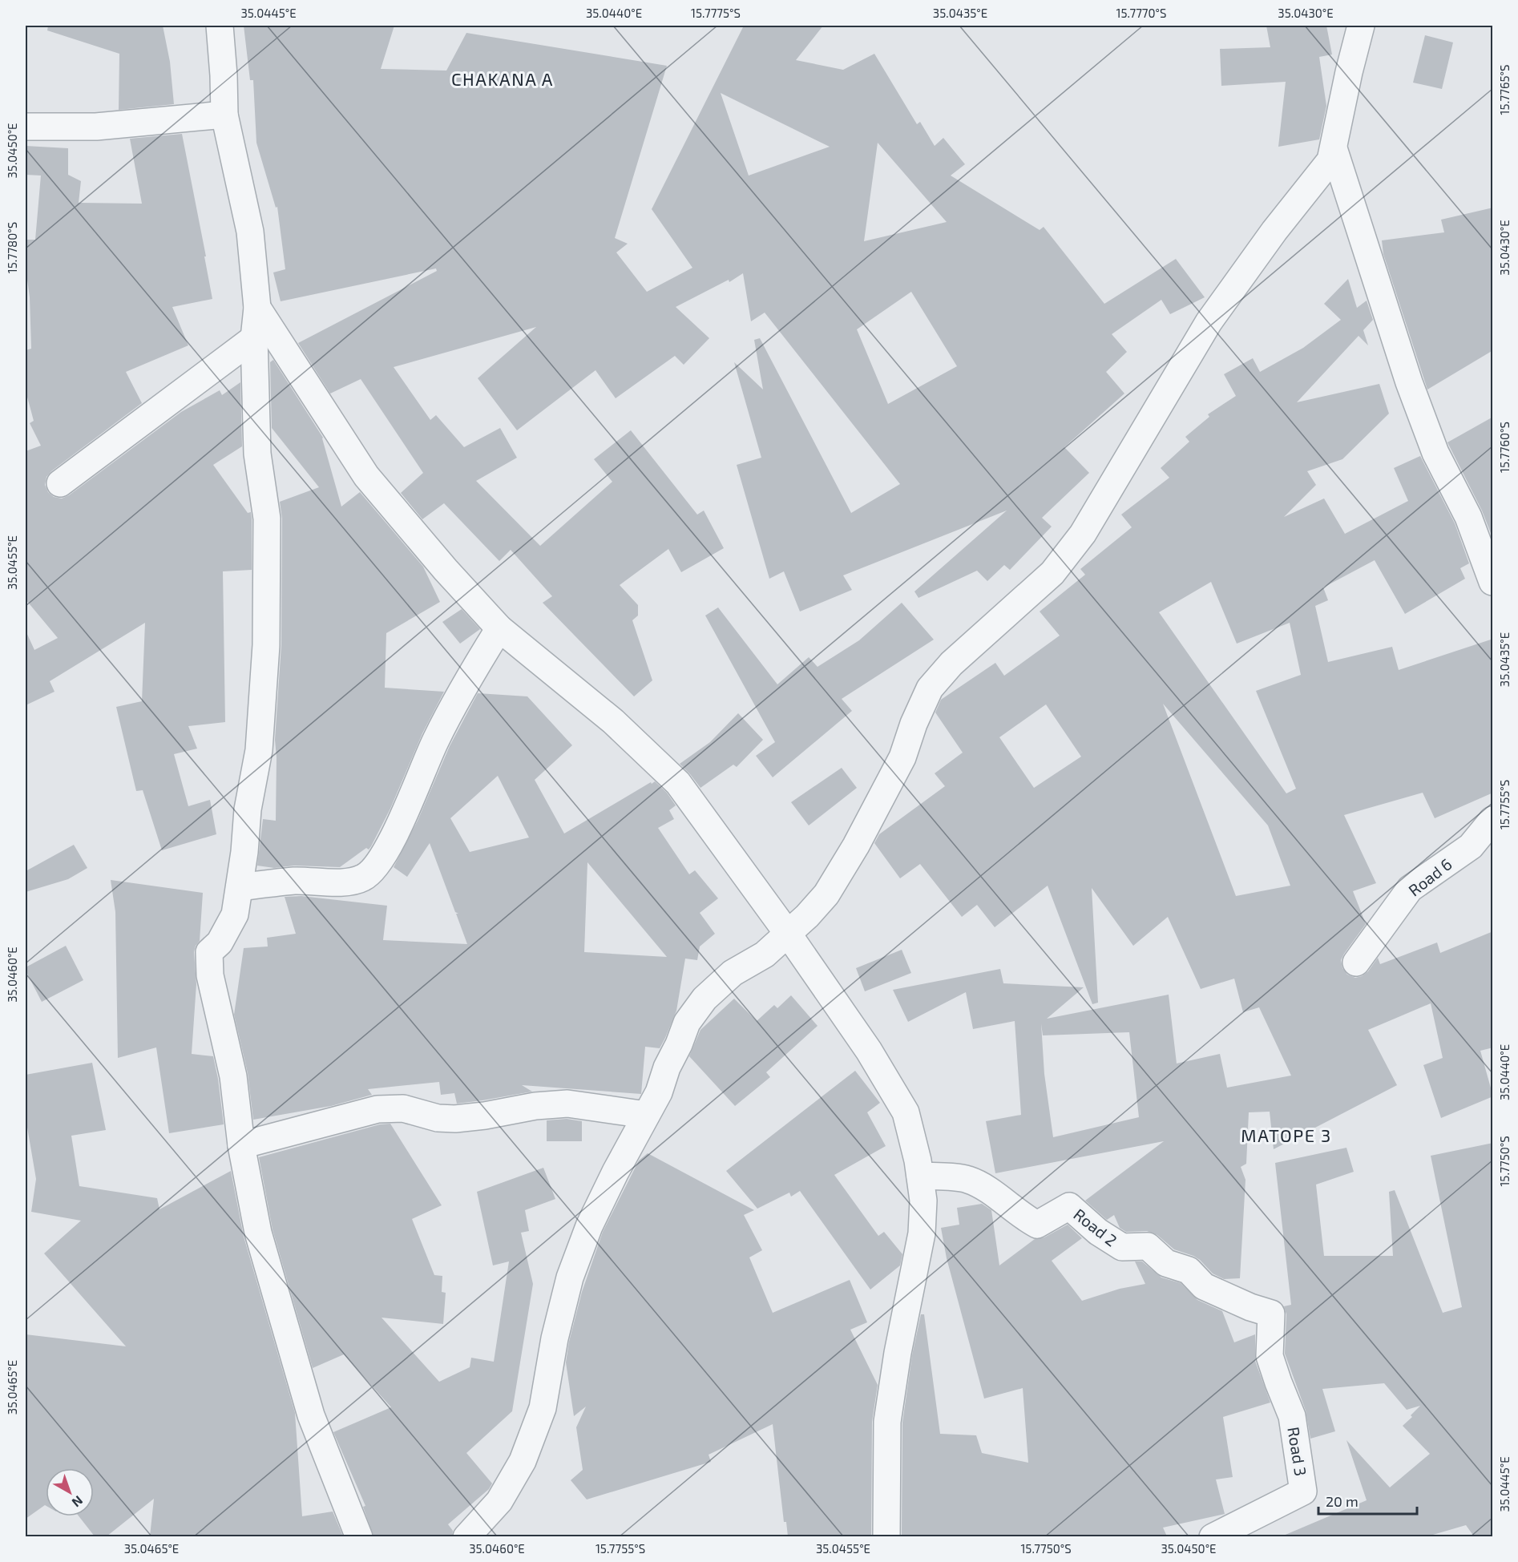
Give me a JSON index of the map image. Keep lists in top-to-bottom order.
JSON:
{
  "streets": {
    "street": ["Road 6", "Road 2", "Road 3"]
  },
  "crossings": [
    ["Road 2", "Road 3"]
  ],
  "districts": ["CHAKANA A", "MATOPE 3"],
  "scale_bar": "20 m",
  "north": "bottom right",
  "coordinates": [
    "35.0445°E",
    "35.0440°E",
    "15.7775°S",
    "35.0435°E",
    "15.7770°S",
    "35.0430°E",
    "15.7765°S",
    "35.0450°E",
    "15.7780°S",
    "15.7760°S",
    "35.0455°E",
    "15.7755°S",
    "35.0460°E",
    "15.7750°S",
    "35.0465°E"
  ]
}
